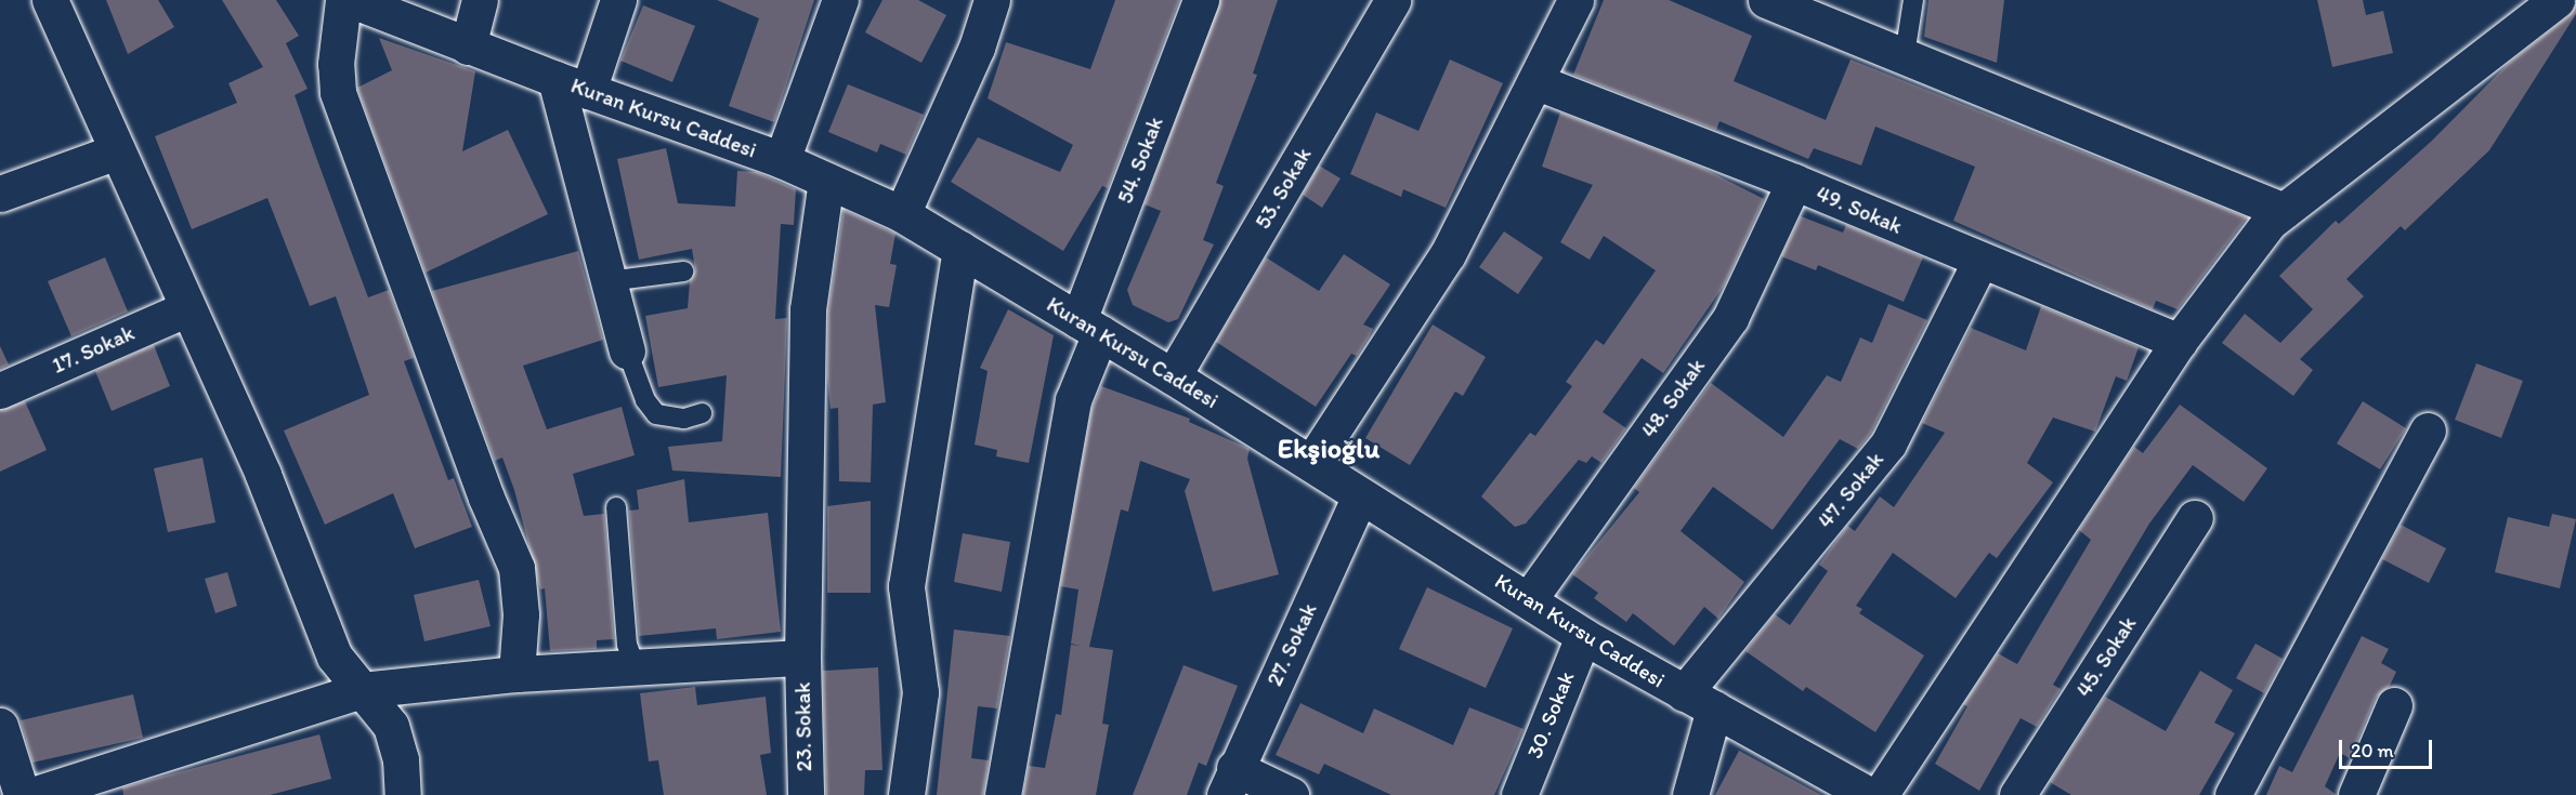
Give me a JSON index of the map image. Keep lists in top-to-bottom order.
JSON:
{
  "streets": {
    "street": [
      "Kuran Kursu Caddesi",
      "54. Sokak",
      "53. Sokak",
      "49. Sokak",
      "17. Sokak",
      "48. Sokak",
      "47. Sokak",
      "27. Sokak",
      "45. Sokak",
      "30. Sokak",
      "23. Sokak"
    ]
  },
  "crossings": [
    ["Kuran Kursu Caddesi", "54. Sokak"],
    ["Kuran Kursu Caddesi", "53. Sokak"],
    ["Kuran Kursu Caddesi", "48. Sokak"],
    ["Kuran Kursu Caddesi", "47. Sokak"],
    ["Kuran Kursu Caddesi", "27. Sokak"],
    ["Kuran Kursu Caddesi", "30. Sokak"],
    ["Kuran Kursu Caddesi", "23. Sokak"],
    ["49. Sokak", "48. Sokak"],
    ["49. Sokak", "47. Sokak"]
  ],
  "districts": ["Ekşioğlu"],
  "scale_bar": "20 m"
}
